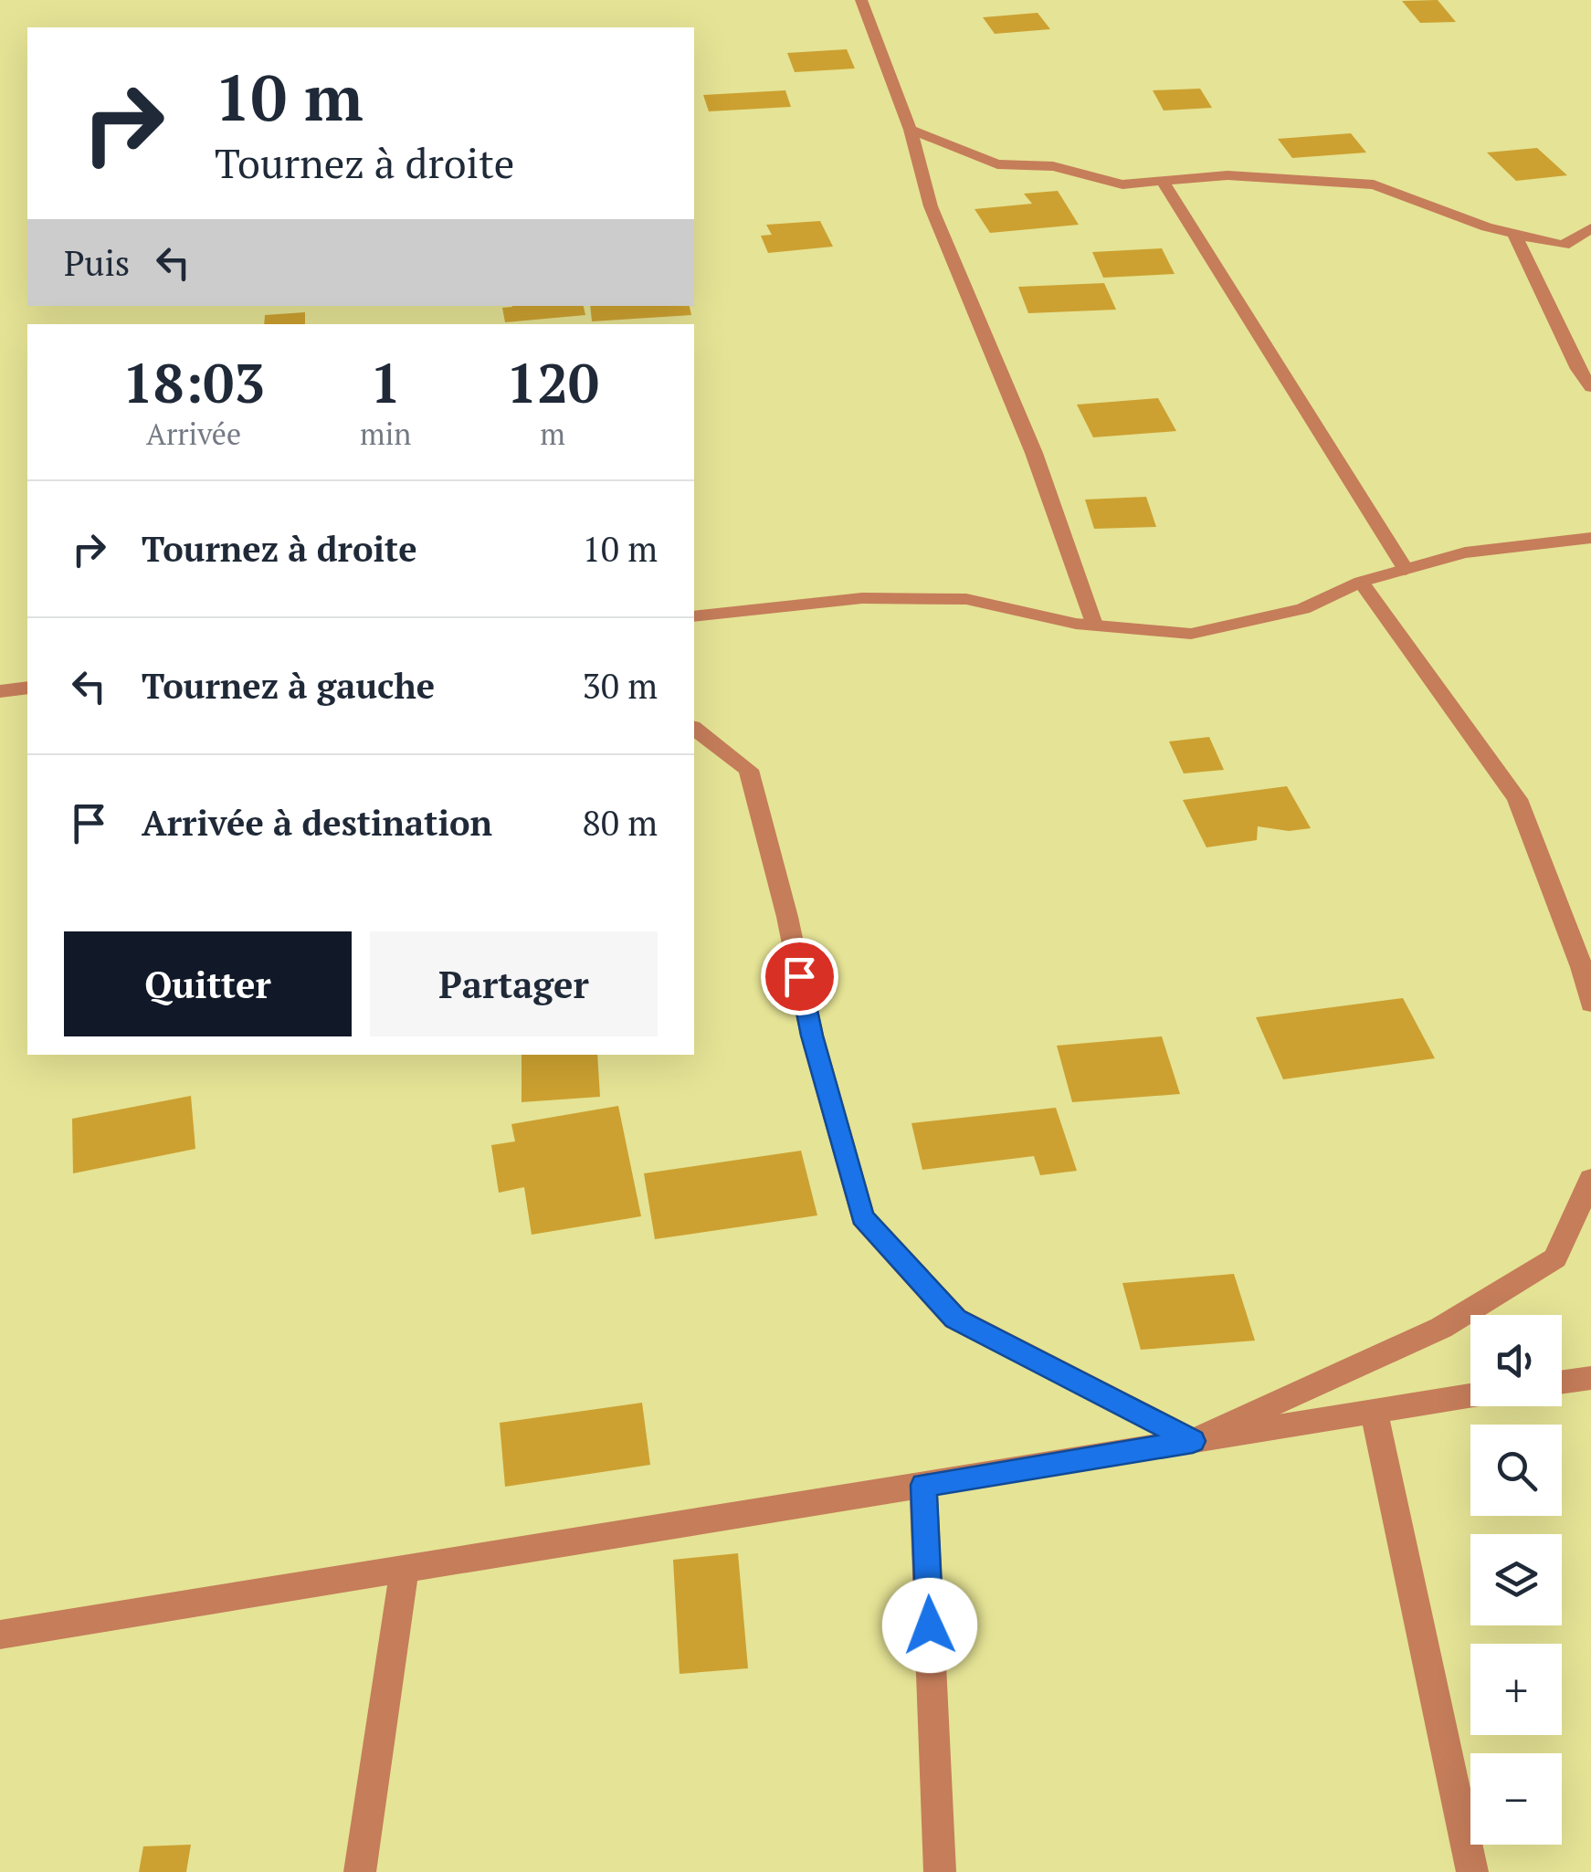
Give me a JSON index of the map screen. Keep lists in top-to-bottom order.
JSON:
{
  "page": {
    "turn": ["10 m", "Tournez à droite"],
    "then": "Puis",
    "eta": [
      "18:03",
      "Arrivée",
      "1",
      "min",
      "120",
      "m"
    ],
    "list": [
      {
        "name": "Tournez à droite",
        "value": "10 m"
      },
      {
        "name": "Tournez à gauche",
        "value": "30 m"
      },
      {
        "name": "Arrivée à destination",
        "value": "80 m"
      }
    ],
    "buttons": ["Quitter", "Partager"],
    "map_buttons": ["+", "−"]
  }
}
